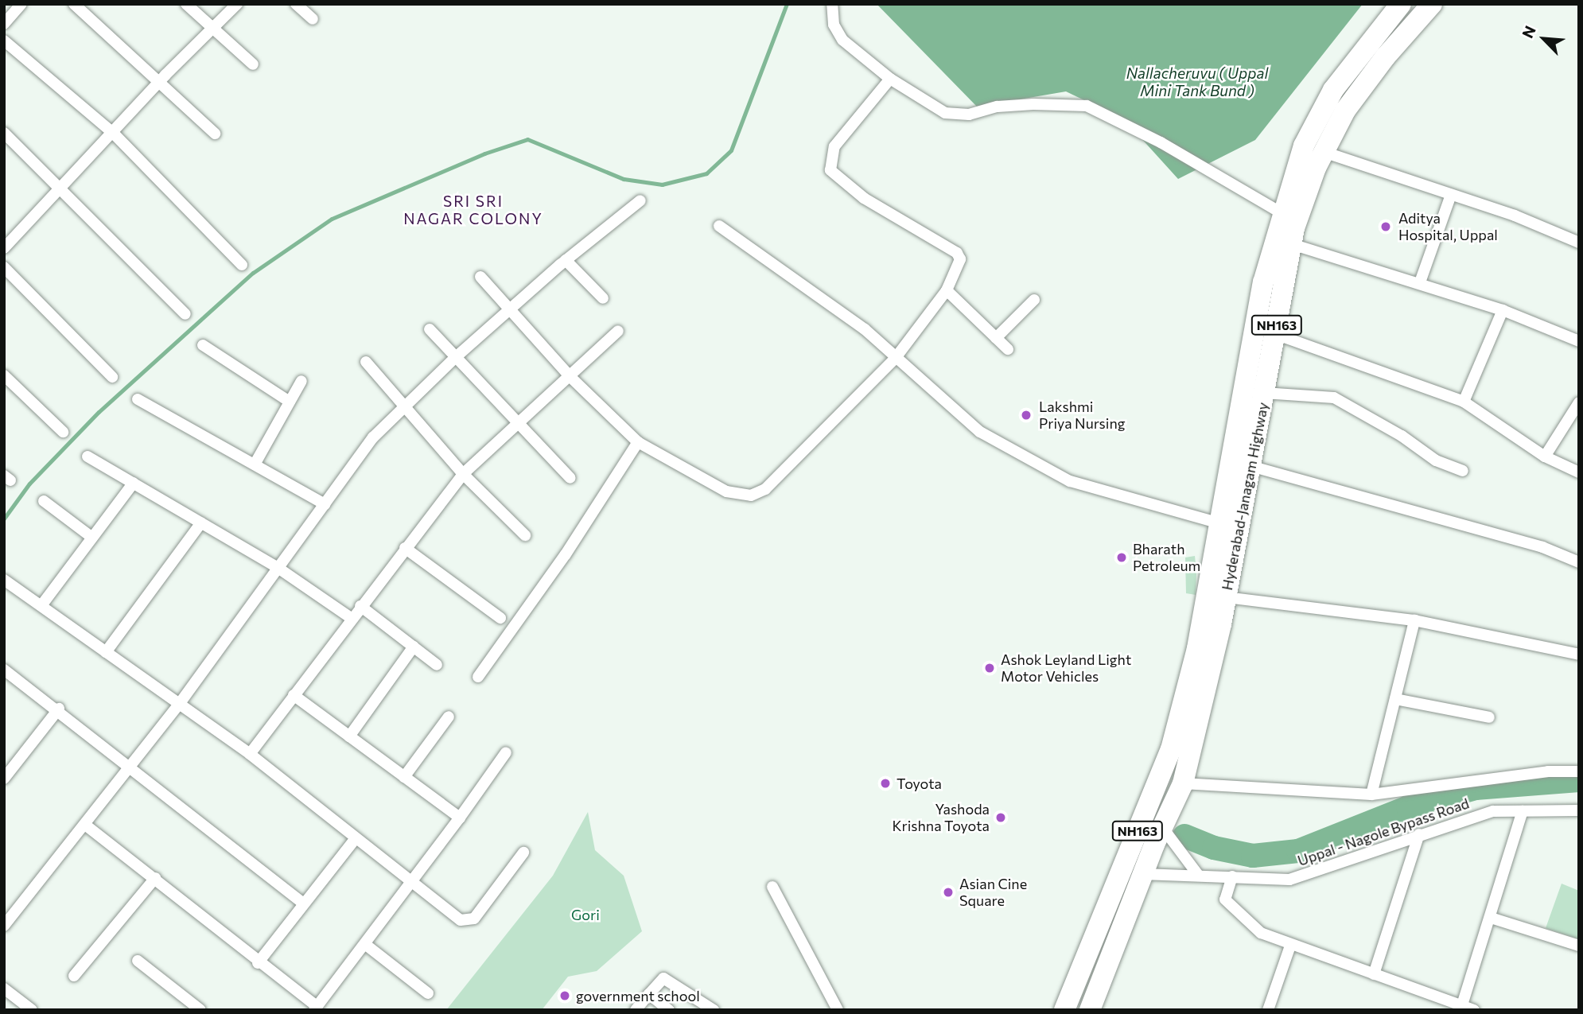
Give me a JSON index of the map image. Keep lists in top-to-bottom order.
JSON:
{
  "streets": {
    "highway": ["NH163", "Hyderabad-Janagam Highway"],
    "street": ["Uppal - Nagole Bypass Road"]
  },
  "crossings": [
    ["Hyderabad-Janagam Highway", "Uppal - Nagole Bypass Road"]
  ],
  "districts": ["SRI SRI NAGAR COLONY"],
  "water": ["Nallacheruvu ( Uppal Mini Tank Bund )"],
  "parks": ["Gori"],
  "places": [
    "Aditya Hospital, Uppal",
    "Lakshmi Priya Nursing",
    "Bharath Petroleum",
    "Ashok Leyland Light Motor Vehicles",
    "Toyota",
    "Yashoda Krishna Toyota",
    "Asian Cine Square",
    "government school"
  ],
  "north": "top left"
}
